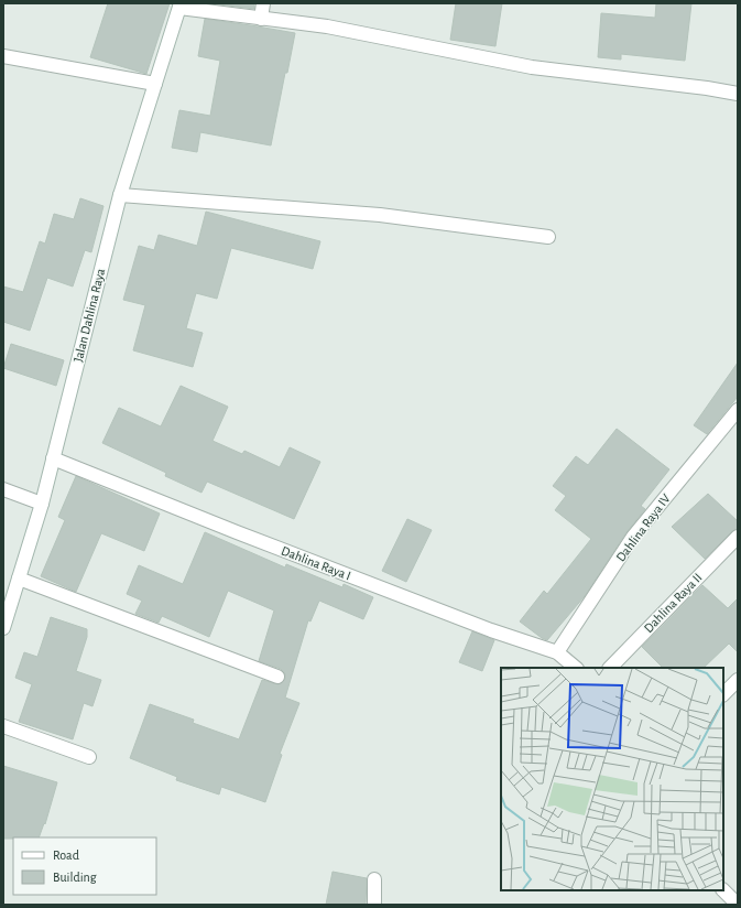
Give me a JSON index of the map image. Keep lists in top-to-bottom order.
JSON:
{
  "streets": {
    "street": [
      "Jalan Dahlina Raya",
      "Dahlina Raya IV",
      "Dahlina Raya I",
      "Dahlina Raya II"
    ]
  },
  "crossings": [
    ["Jalan Dahlina Raya", "Dahlina Raya I"],
    ["Dahlina Raya IV", "Dahlina Raya I"]
  ],
  "legend": ["Road", "Building"]
}
